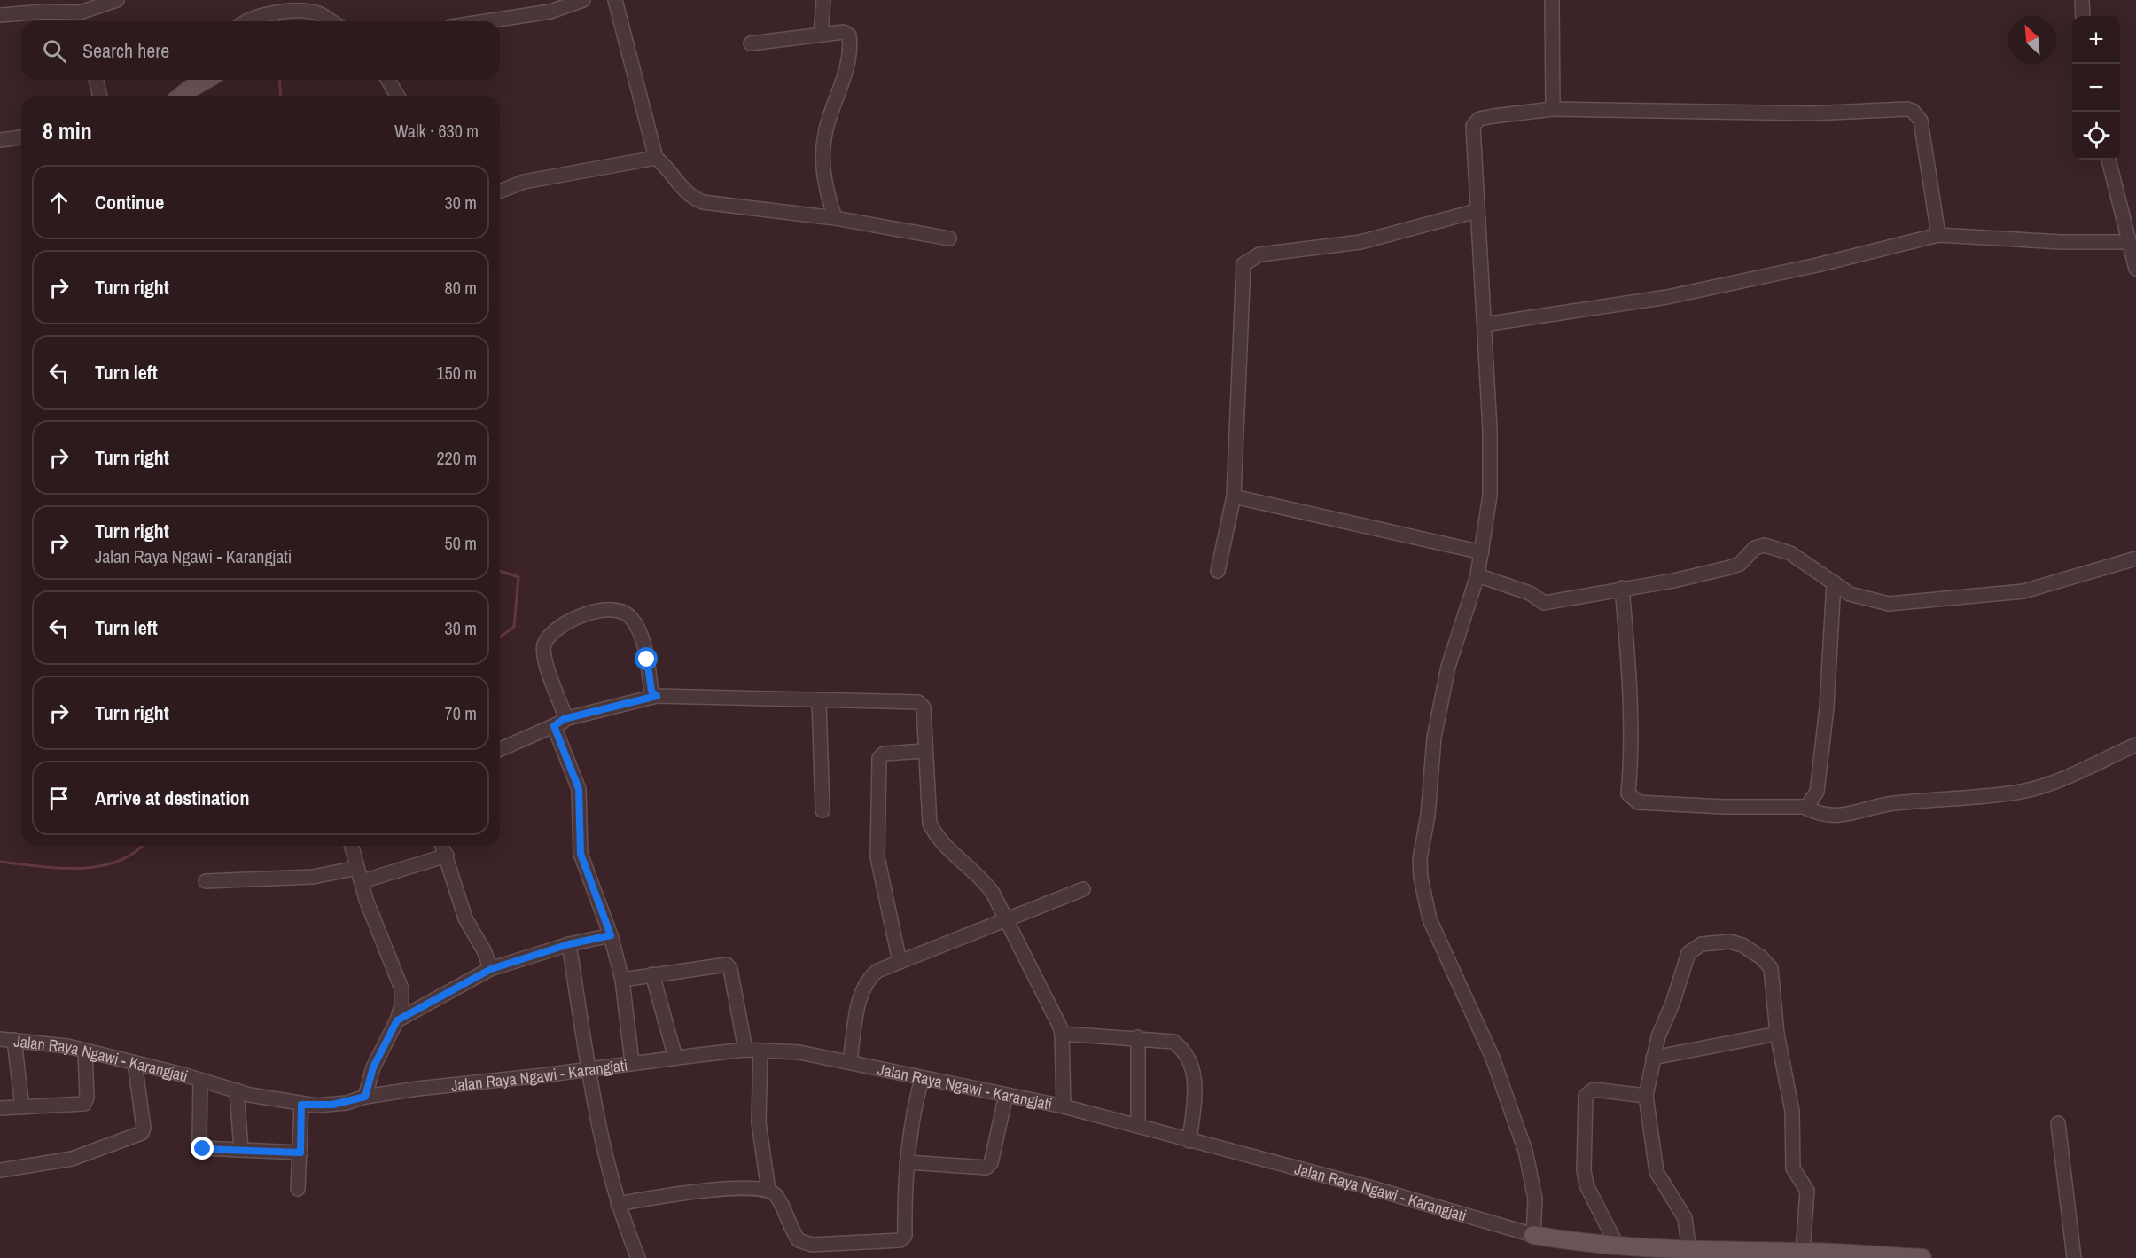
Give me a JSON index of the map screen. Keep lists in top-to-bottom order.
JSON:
{
  "streets": {
    "main road": ["Jalan Raya Ngawi - Karangjati"]
  },
  "north": "top left",
  "page": {
    "map_buttons": ["+", "−"],
    "search": "Search here",
    "heading": ["8 min", "Walk · 630 m"],
    "list": [
      ["Continue", "30 m"],
      ["Turn right", "80 m"],
      ["Turn left", "150 m"],
      ["Turn right", "220 m"],
      ["Turn right", "Jalan Raya Ngawi - Karangjati", "50 m"],
      ["Turn left", "30 m"],
      ["Turn right", "70 m"],
      "Arrive at destination"
    ]
  }
}
